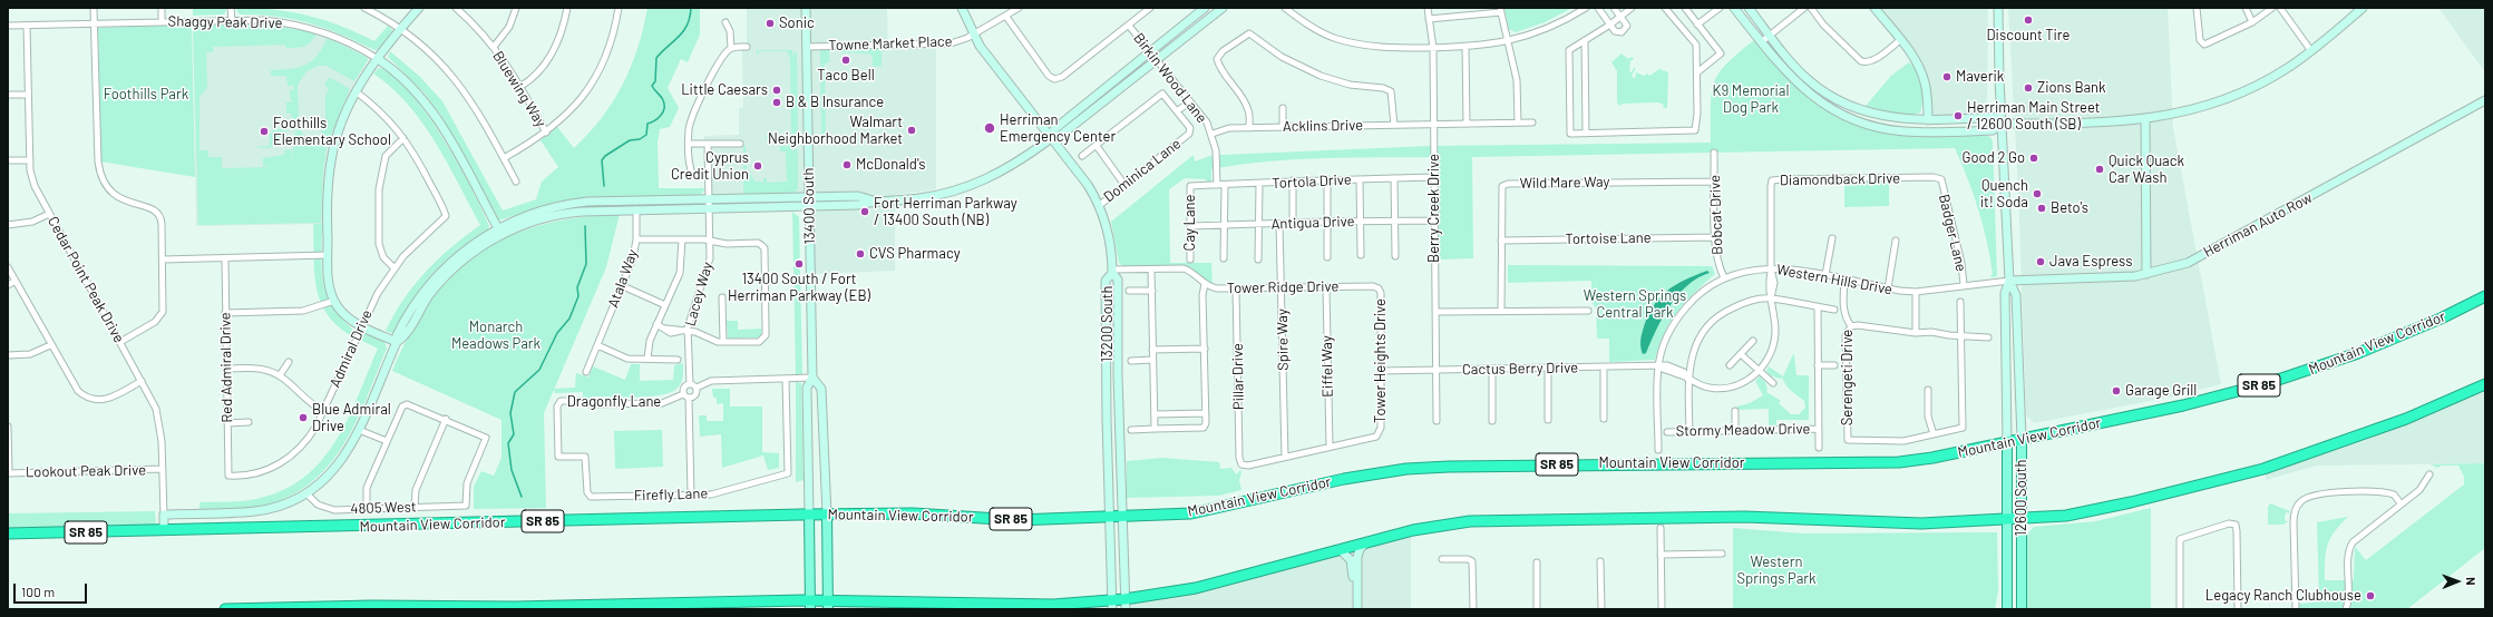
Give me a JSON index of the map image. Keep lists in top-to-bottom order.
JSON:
{
  "streets": {
    "highway": ["Mountain View Corridor", "SR 85"],
    "main road": ["13400 South", "12600 South"],
    "street": [
      "Shaggy Peak Drive",
      "Towne Market Place",
      "Birkin Wood Lane",
      "Bluewing Way",
      "Acklins Drive",
      "Dominica Lane",
      "Diamondback Drive",
      "Tortola Drive",
      "Wild Mare Way",
      "Berry Creek Drive",
      "Bobcat Drive",
      "Cay Lane",
      "Antigua Drive",
      "Herriman Auto Row",
      "Badger Lane",
      "Tortoise Lane",
      "Atala Way",
      "Cedar Point Peak Drive",
      "Western Hills Drive",
      "Tower Ridge Drive",
      "Lacey Way",
      "13200 South",
      "Spire Way",
      "Admiral Drive",
      "Tower Heights Drive",
      "Eiffel Way",
      "Red Admiral Drive",
      "Cactus Berry Drive",
      "Pillar Drive",
      "Serengeti Drive",
      "Dragonfly Lane",
      "Stormy Meadow Drive",
      "Lookout Peak Drive",
      "Firefly Lane",
      "4805 West"
    ]
  },
  "crossings": [
    ["Shaggy Peak Drive", "Cedar Point Peak Drive"],
    ["Towne Market Place", "13400 South"],
    ["Birkin Wood Lane", "Acklins Drive"],
    ["Birkin Wood Lane", "Tortola Drive"],
    ["Acklins Drive", "Berry Creek Drive"],
    ["Diamondback Drive", "Badger Lane"],
    ["Diamondback Drive", "Western Hills Drive"],
    ["Tortola Drive", "Berry Creek Drive"],
    ["Tortola Drive", "Cay Lane"],
    ["Wild Mare Way", "Bobcat Drive"],
    ["Wild Mare Way", "Tortoise Lane"],
    ["13400 South", "Mountain View Corridor"],
    ["Berry Creek Drive", "Antigua Drive"],
    ["Berry Creek Drive", "Cactus Berry Drive"],
    ["Bobcat Drive", "Tortoise Lane"],
    ["Bobcat Drive", "Western Hills Drive"],
    ["Cay Lane", "Antigua Drive"],
    ["Antigua Drive", "Spire Way"],
    ["Herriman Auto Row", "Western Hills Drive"],
    ["Herriman Auto Row", "12600 South"],
    ["Badger Lane", "Western Hills Drive"],
    ["Cedar Point Peak Drive", "Mountain View Corridor"],
    ["Cedar Point Peak Drive", "Lookout Peak Drive"],
    ["Western Hills Drive", "Cactus Berry Drive"],
    ["Western Hills Drive", "Serengeti Drive"],
    ["Western Hills Drive", "12600 South"],
    ["Tower Ridge Drive", "13200 South"],
    ["Tower Ridge Drive", "Spire Way"],
    ["Tower Ridge Drive", "Tower Heights Drive"],
    ["Tower Ridge Drive", "Eiffel Way"],
    ["Tower Ridge Drive", "Pillar Drive"],
    ["Lacey Way", "Dragonfly Lane"],
    ["13200 South", "Mountain View Corridor"],
    ["Spire Way", "Pillar Drive"],
    ["Mountain View Corridor", "12600 South"],
    ["Admiral Drive", "Red Admiral Drive"],
    ["Tower Heights Drive", "Eiffel Way"],
    ["Tower Heights Drive", "Cactus Berry Drive"],
    ["Dragonfly Lane", "Firefly Lane"]
  ],
  "parks": [
    "K9 Memorial Dog Park",
    "Foothills Park",
    "Western Springs Central Park",
    "Monarch Meadows Park",
    "Western Springs Park"
  ],
  "places": [
    "Discount Tire",
    "Sonic",
    "Taco Bell",
    "Maverik",
    "Zions Bank",
    "Little Caesars",
    "B & B Insurance",
    "Herriman Main Street / 12600 South (SB)",
    "Herriman Emergency Center",
    "Walmart Neighborhood Market",
    "Foothills Elementary School",
    "Good 2 Go",
    "McDonald's",
    "Cyprus Credit Union",
    "Quick Quack Car Wash",
    "Quench it! Soda",
    "Beto's",
    "Fort Herriman Parkway / 13400 South (NB)",
    "CVS Pharmacy",
    "Java Espress",
    "13400 South / Fort Herriman Parkway (EB)",
    "Garage Grill",
    "Blue Admiral Drive",
    "Legacy Ranch Clubhouse"
  ],
  "scale_bar": "100 m",
  "north": "right"
}
